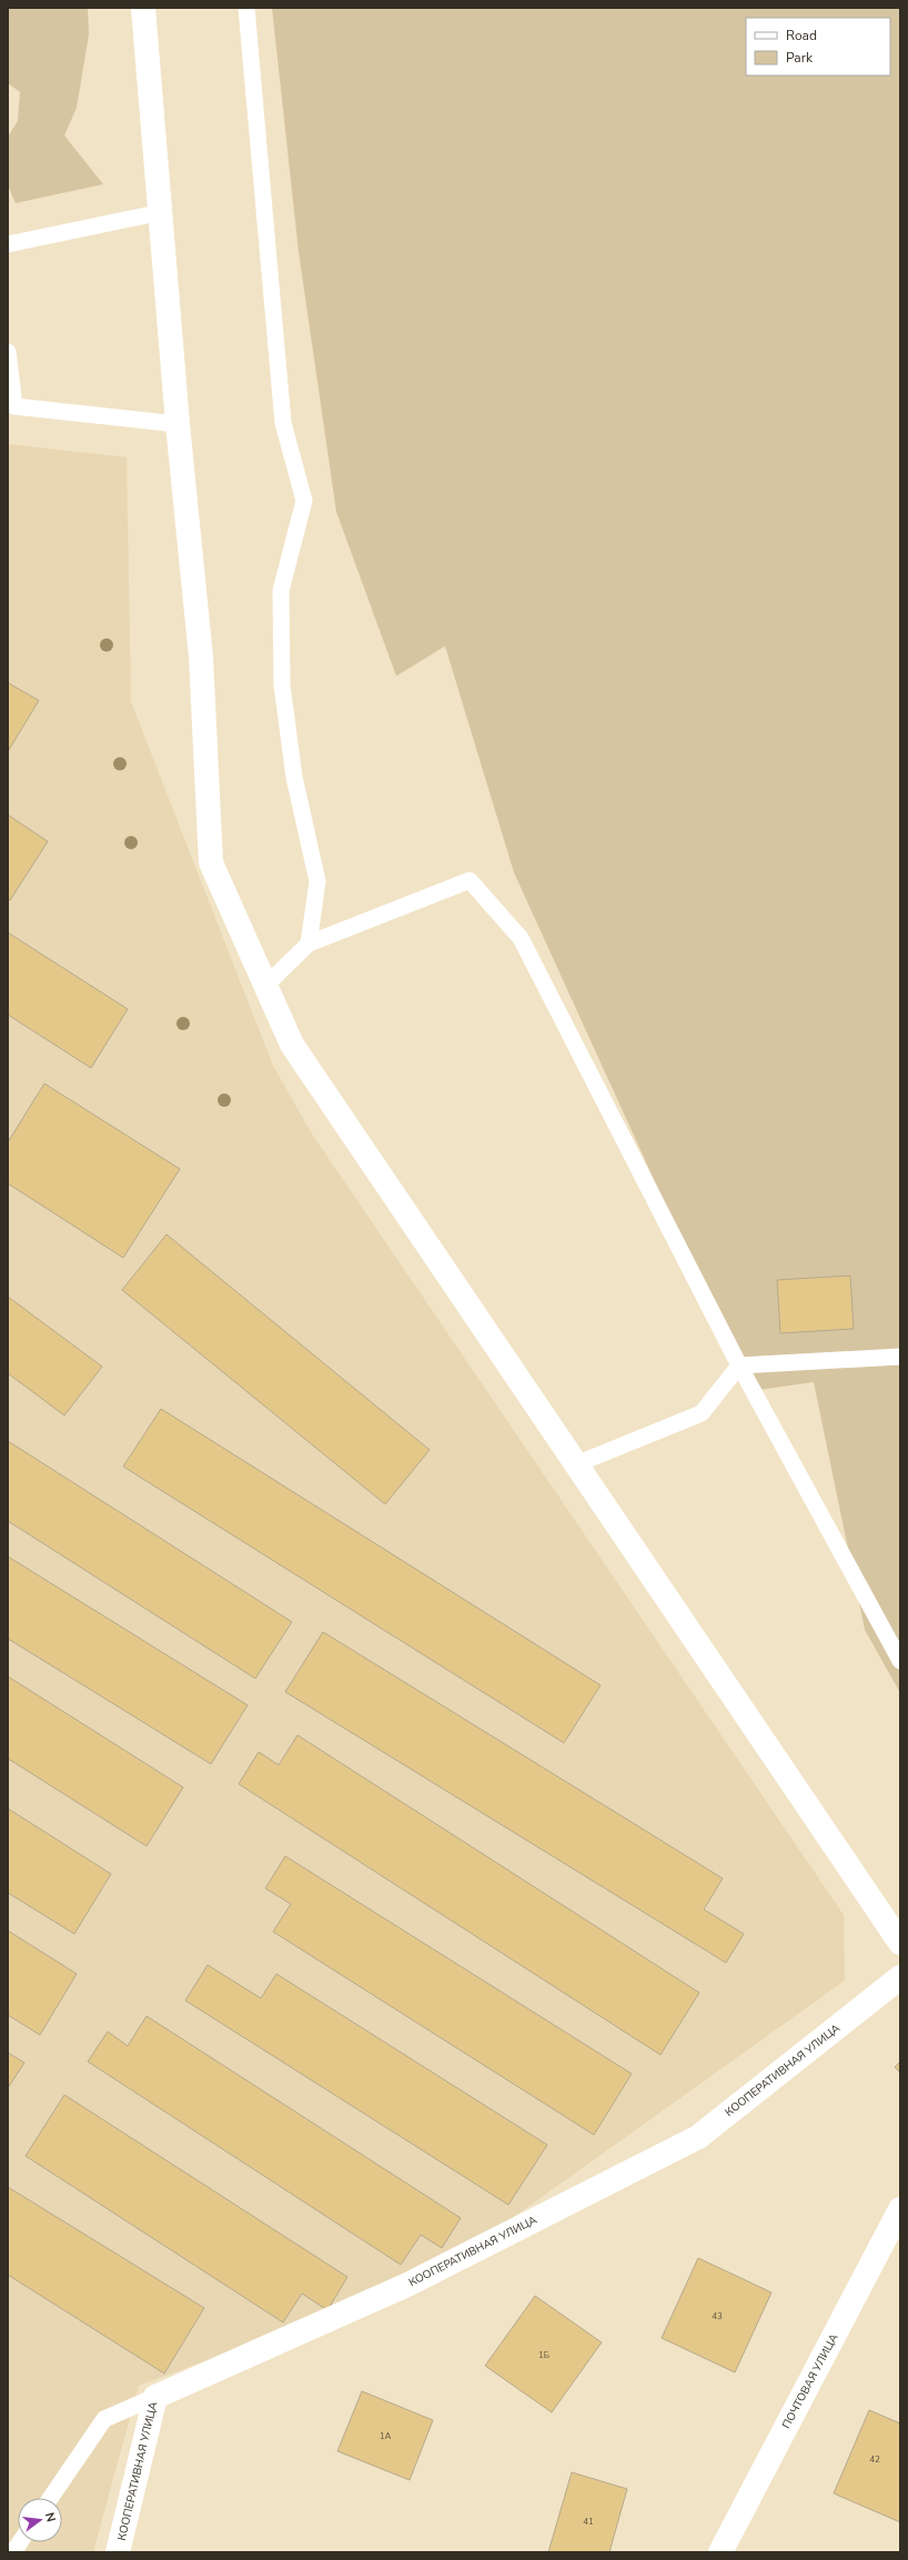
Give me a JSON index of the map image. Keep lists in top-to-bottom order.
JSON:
{
  "streets": {
    "street": ["КООПЕРАТИВНАЯ УЛИЦА", "ПОЧТОВАЯ УЛИЦА"]
  },
  "house_numbers": [
    "43",
    "1Б",
    "1А",
    "42",
    "41"
  ],
  "legend": ["Road", "Park"],
  "north": "right"
}
